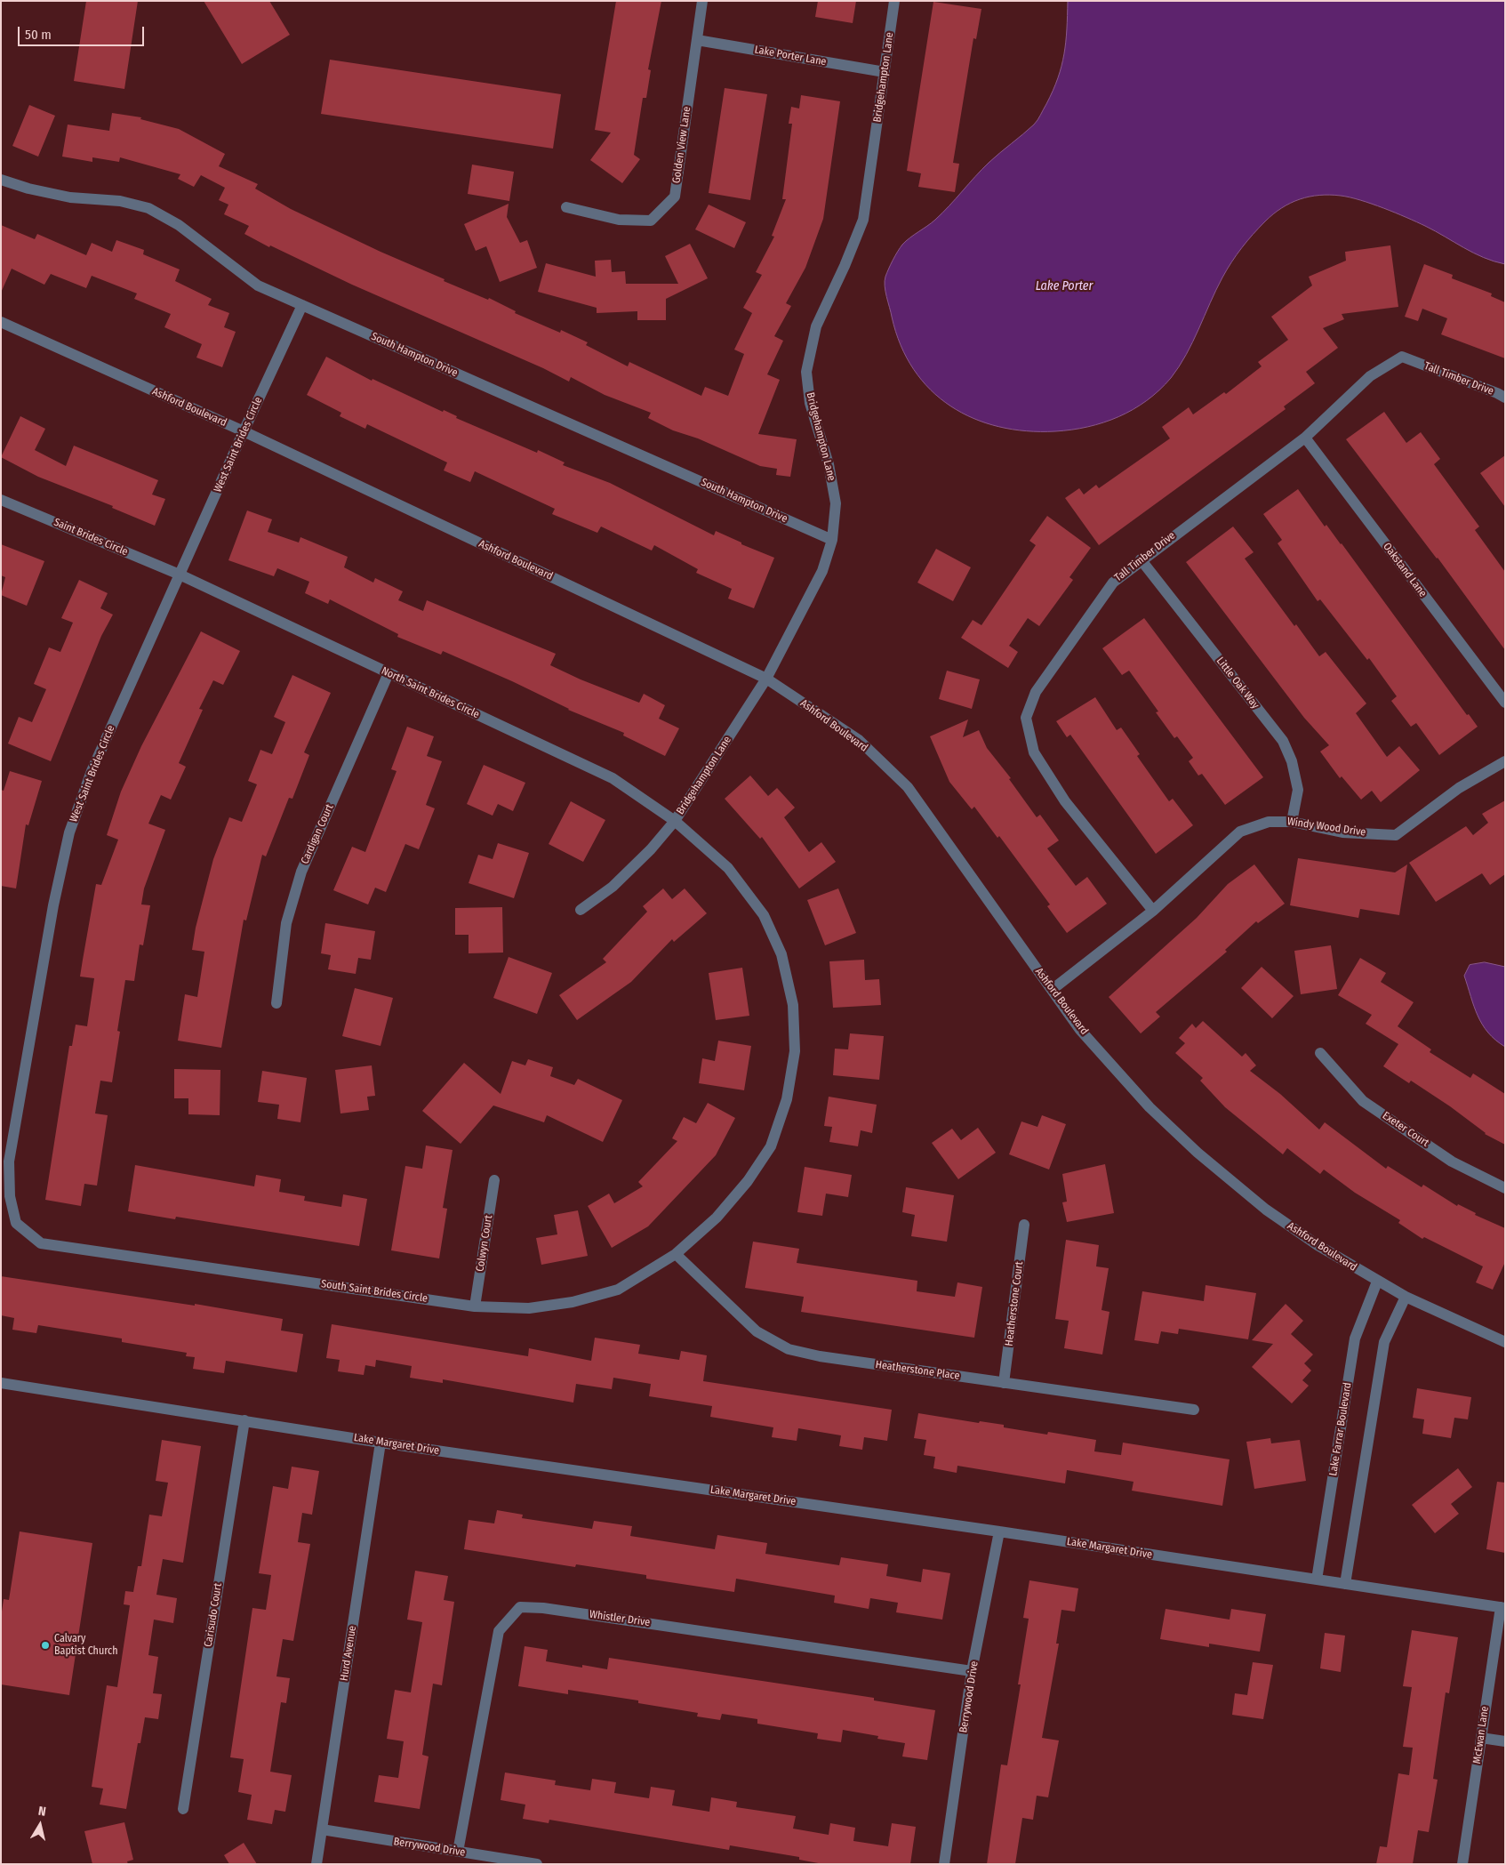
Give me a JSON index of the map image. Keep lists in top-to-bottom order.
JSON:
{
  "streets": {
    "street": [
      "Lake Porter Lane",
      "Bridgehampton Lane",
      "Golden View Lane",
      "South Hampton Drive",
      "Tall Timber Drive",
      "Ashford Boulevard",
      "West Saint Brides Circle",
      "Saint Brides Circle",
      "Oakstand Lane",
      "Little Oak Way",
      "North Saint Brides Circle",
      "Windy Wood Drive",
      "Cardigan Court",
      "Exeter Court",
      "Colwyn Court",
      "South Saint Brides Circle",
      "Heatherstone Court",
      "Heatherstone Place",
      "Lake Farrar Boulevard",
      "Lake Margaret Drive",
      "Carisudo Court",
      "Whistler Drive",
      "Hurd Avenue",
      "Berrywood Drive",
      "McEwan Lane"
    ]
  },
  "crossings": [
    ["Lake Porter Lane", "Bridgehampton Lane"],
    ["Lake Porter Lane", "Golden View Lane"],
    ["Bridgehampton Lane", "South Hampton Drive"],
    ["Bridgehampton Lane", "Ashford Boulevard"],
    ["Bridgehampton Lane", "North Saint Brides Circle"],
    ["South Hampton Drive", "West Saint Brides Circle"],
    ["Tall Timber Drive", "Oakstand Lane"],
    ["Tall Timber Drive", "Little Oak Way"],
    ["Tall Timber Drive", "Windy Wood Drive"],
    ["Ashford Boulevard", "West Saint Brides Circle"],
    ["Ashford Boulevard", "Windy Wood Drive"],
    ["Ashford Boulevard", "Lake Farrar Boulevard"],
    ["West Saint Brides Circle", "Saint Brides Circle"],
    ["West Saint Brides Circle", "North Saint Brides Circle"],
    ["West Saint Brides Circle", "South Saint Brides Circle"],
    ["Saint Brides Circle", "North Saint Brides Circle"],
    ["Little Oak Way", "Windy Wood Drive"],
    ["North Saint Brides Circle", "Cardigan Court"],
    ["North Saint Brides Circle", "South Saint Brides Circle"],
    ["North Saint Brides Circle", "Heatherstone Place"],
    ["Colwyn Court", "South Saint Brides Circle"],
    ["South Saint Brides Circle", "Heatherstone Place"],
    ["Heatherstone Court", "Heatherstone Place"],
    ["Lake Farrar Boulevard", "Lake Margaret Drive"],
    ["Lake Margaret Drive", "Carisudo Court"],
    ["Lake Margaret Drive", "Hurd Avenue"],
    ["Lake Margaret Drive", "Berrywood Drive"],
    ["Lake Margaret Drive", "McEwan Lane"],
    ["Whistler Drive", "Berrywood Drive"],
    ["Hurd Avenue", "Berrywood Drive"]
  ],
  "water": ["Lake Porter"],
  "places": ["Calvary Baptist Church"],
  "scale_bar": "50 m",
  "north": "top"
}
